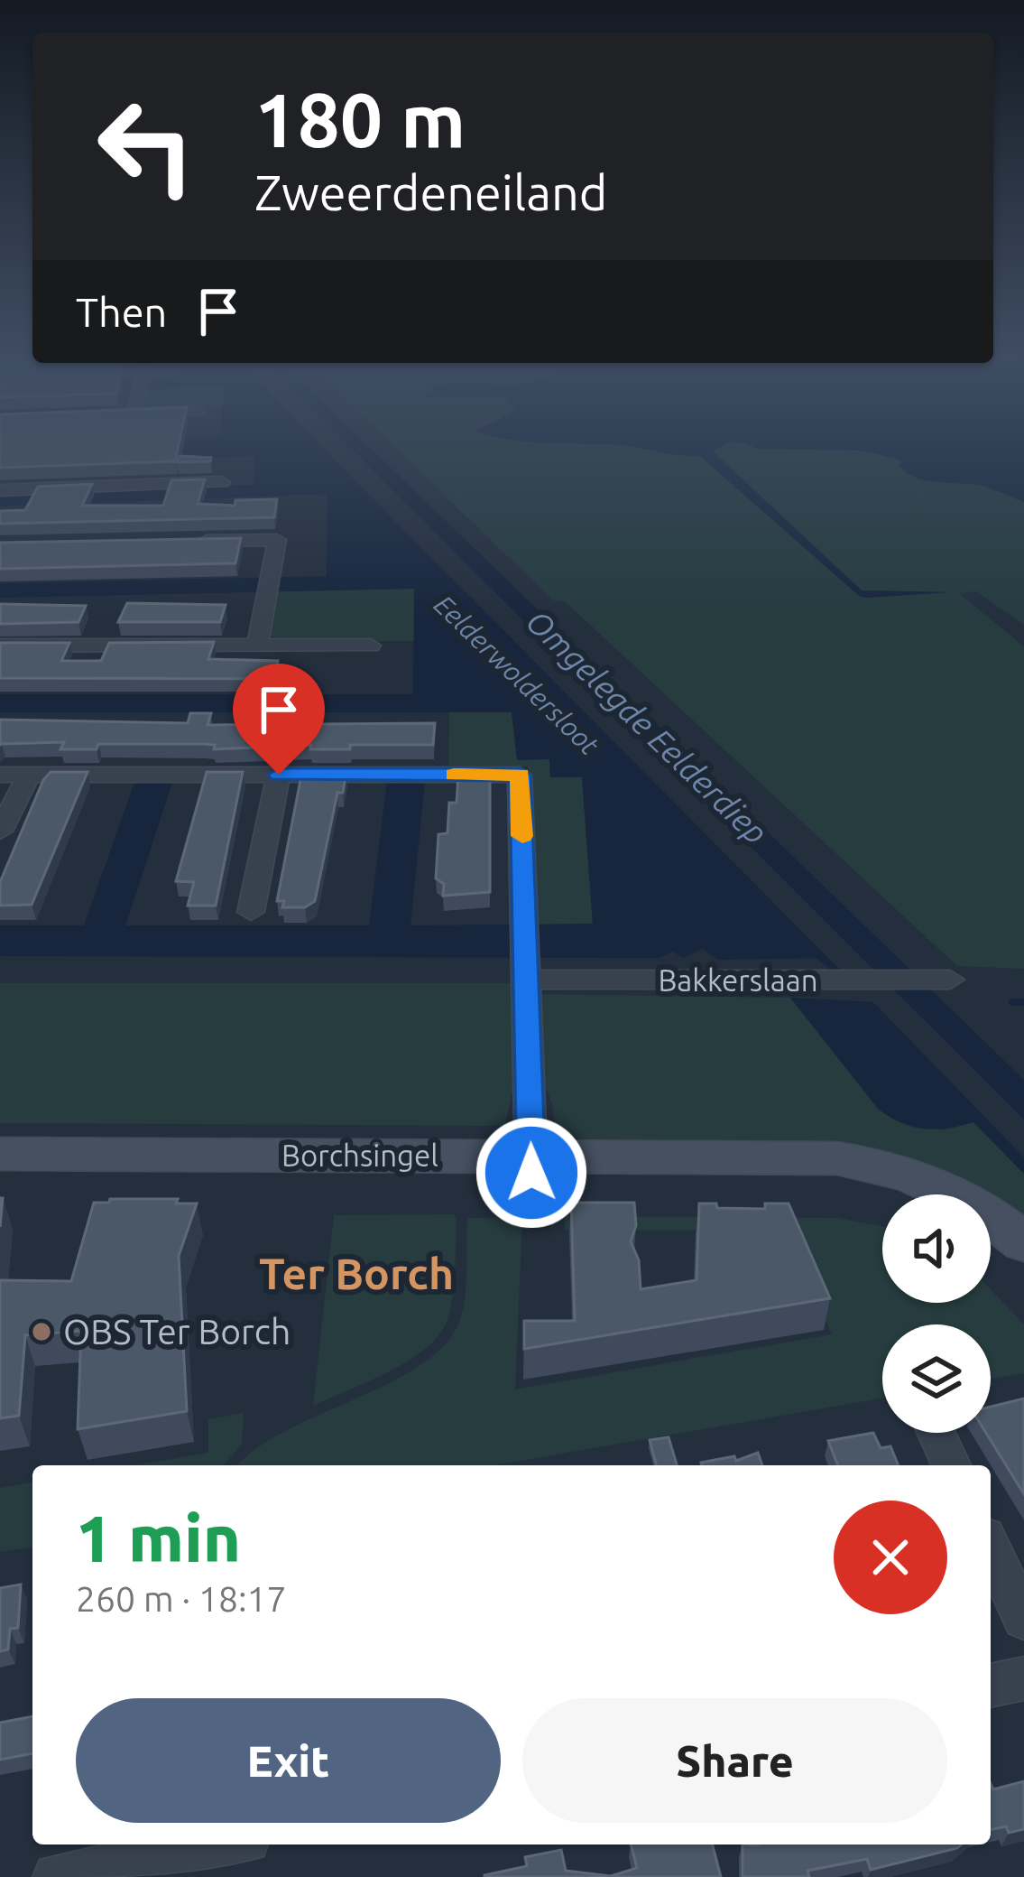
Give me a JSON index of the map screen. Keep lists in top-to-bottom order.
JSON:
{
  "streets": {
    "main road": ["Borchsingel"],
    "street": ["Bakkerslaan"]
  },
  "districts": ["Ter Borch"],
  "water": ["Eelderwoldersloot", "Omgelegde Eelderdiep"],
  "places": ["OBS Ter Borch"],
  "page": {
    "turn": ["180 m", "Zweerdeneiland"],
    "then": "Then",
    "heading": ["1 min", "260 m · 18:17"],
    "buttons": ["Exit", "Share"]
  }
}
